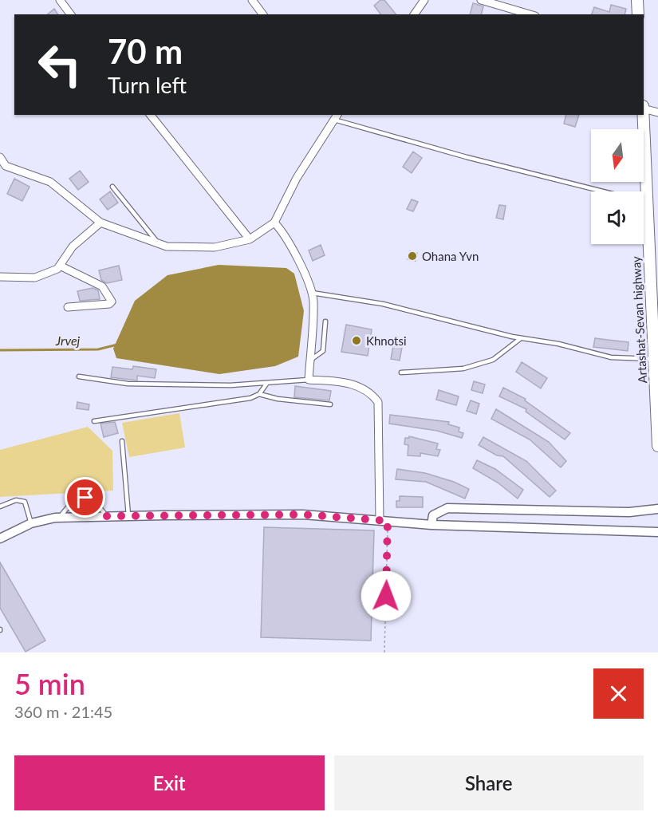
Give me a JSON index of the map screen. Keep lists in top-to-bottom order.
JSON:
{
  "streets": {
    "main road": ["Artashat-Sevan highway"]
  },
  "water": ["Jrvej"],
  "places": ["Ohana Yvn", "Khnotsi"],
  "north": "bottom",
  "page": {
    "turn": ["70 m", "Turn left"],
    "heading": ["5 min", "360 m · 21:45"],
    "buttons": ["Exit", "Share"]
  }
}
